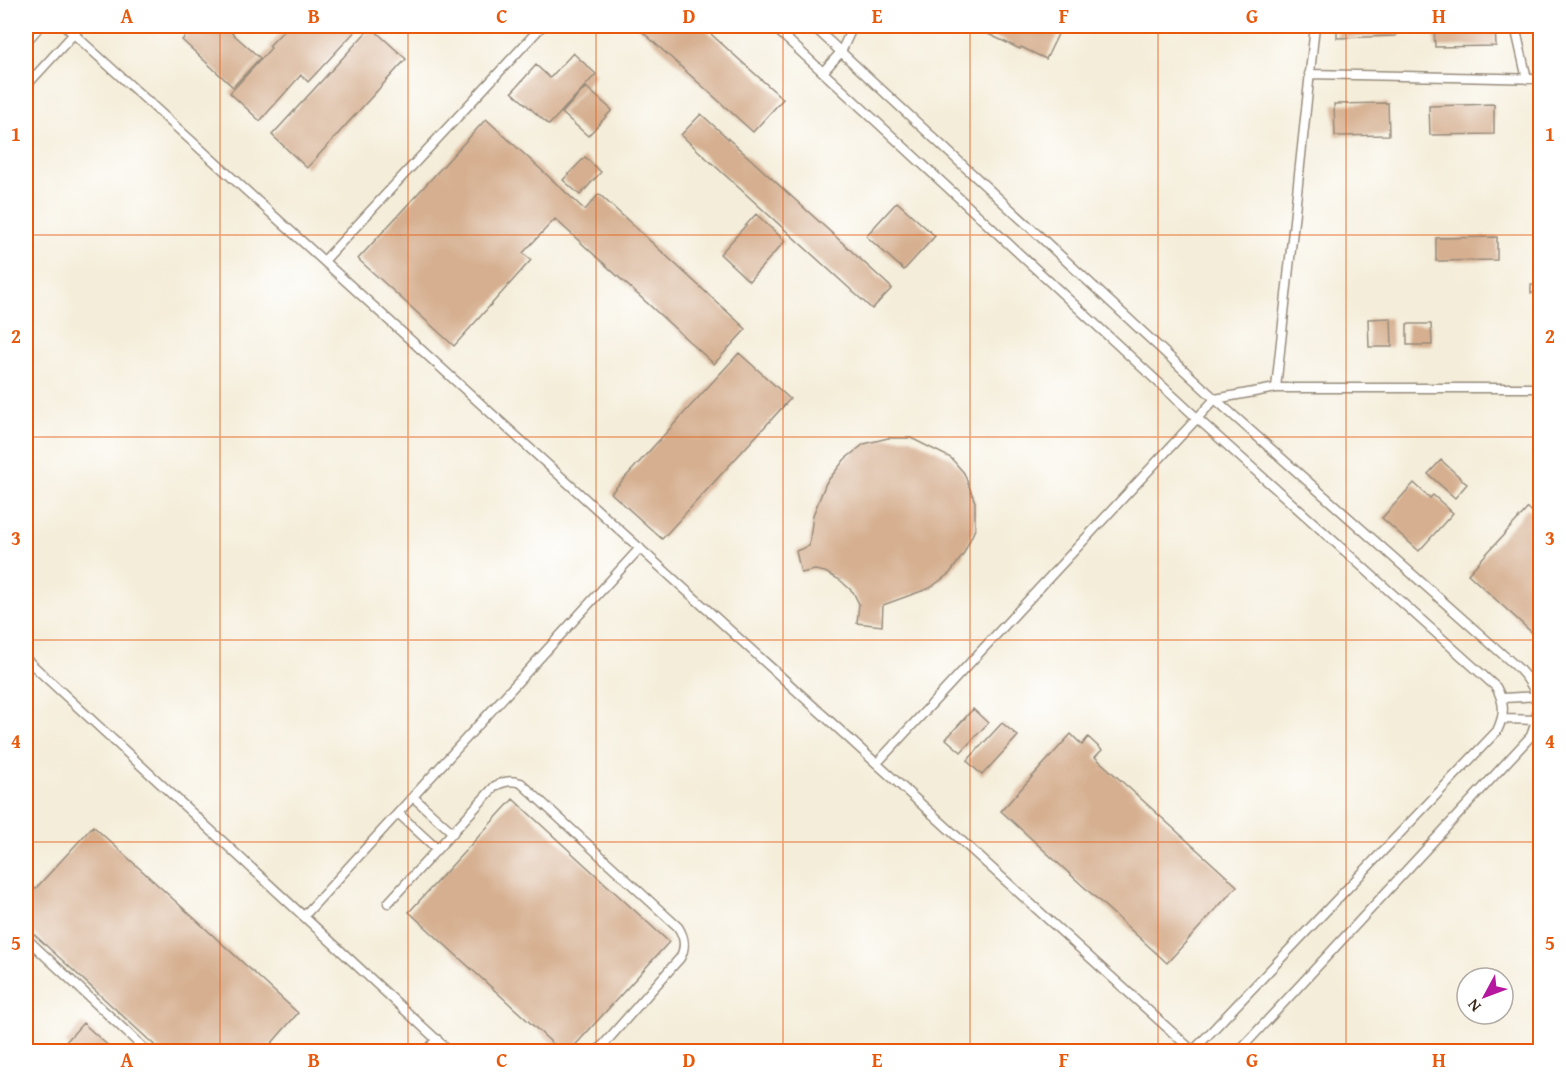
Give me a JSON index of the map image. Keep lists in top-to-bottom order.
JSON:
{
  "north": "bottom left",
  "grid": {
    "columns": [
      "A",
      "B",
      "C",
      "D",
      "E",
      "F",
      "G",
      "H"
    ],
    "rows": [
      "1",
      "2",
      "3",
      "4",
      "5"
    ]
  }
}
